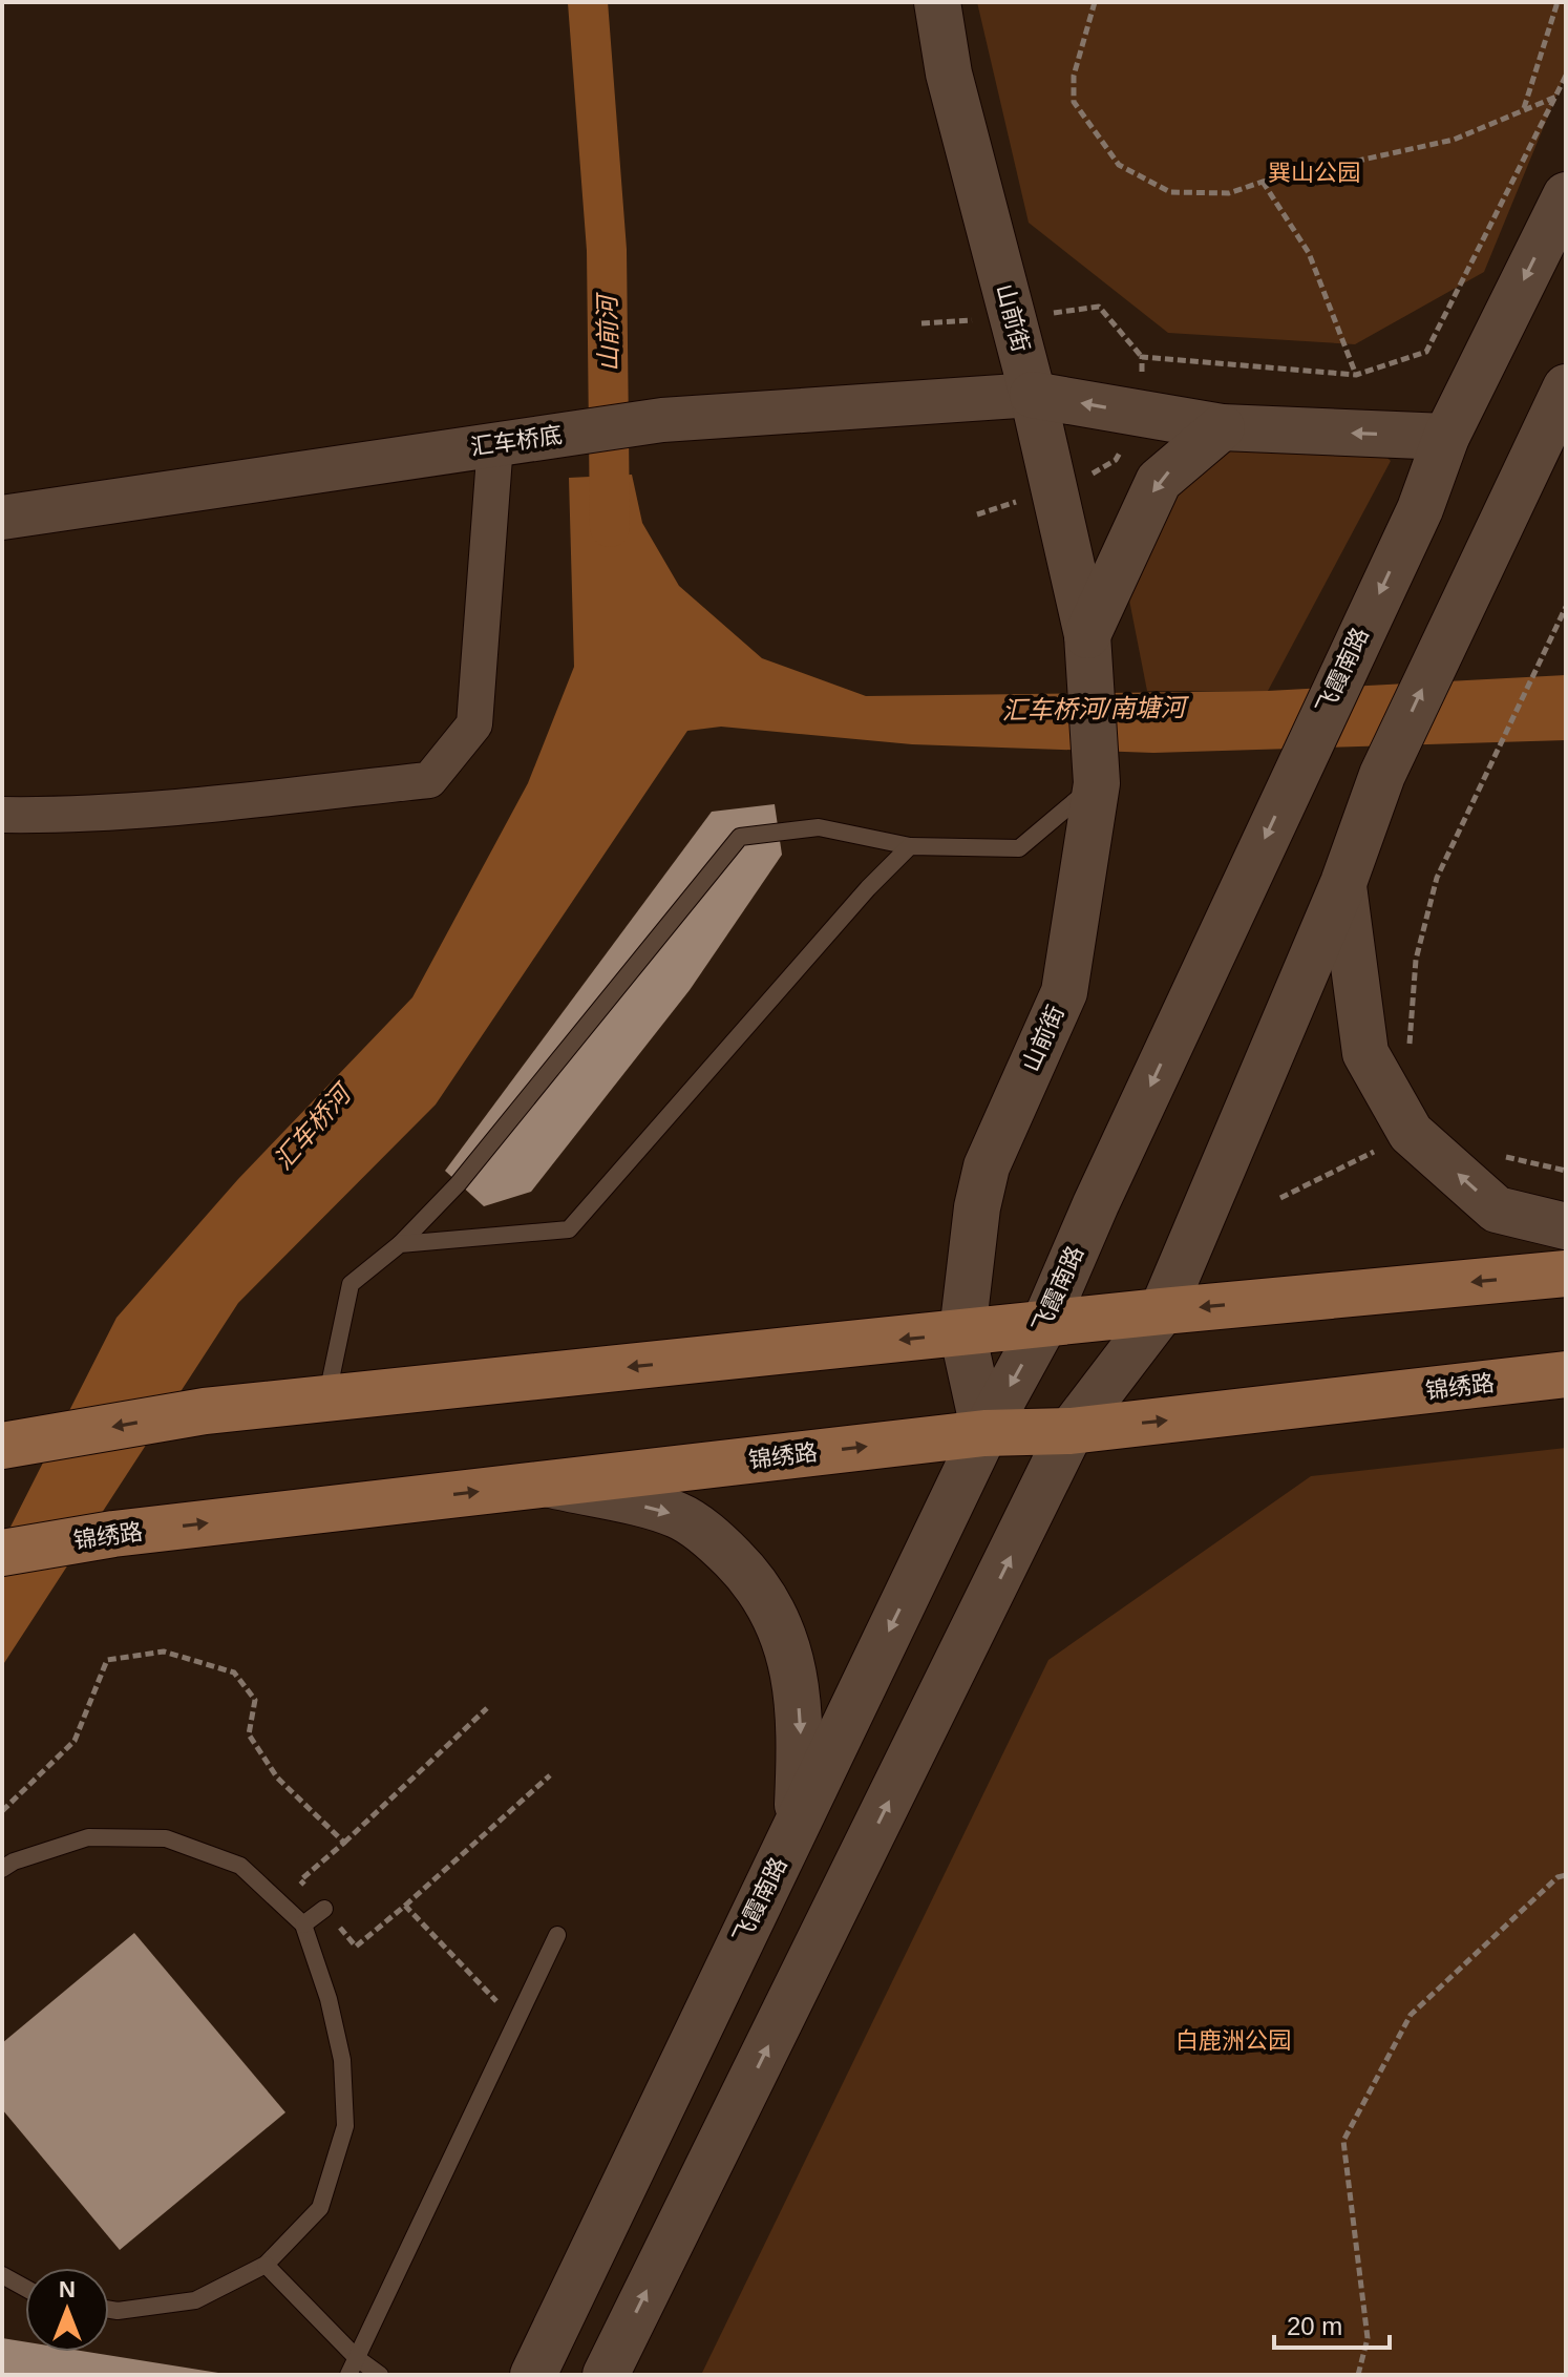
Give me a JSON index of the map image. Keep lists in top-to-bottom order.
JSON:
{
  "streets": {
    "main road": ["山前街", "飞霞南路", "锦绣路"],
    "street": ["汇车桥底"]
  },
  "crossings": [
    ["山前街", "汇车桥底"],
    ["山前街", "飞霞南路"],
    ["山前街", "锦绣路"],
    ["飞霞南路", "锦绣路"]
  ],
  "water": ["山前河", "汇车桥河/南塘河", "汇车桥河"],
  "parks": ["巽山公园", "白鹿洲公园"],
  "scale_bar": "20 m",
  "north": "top"
}
